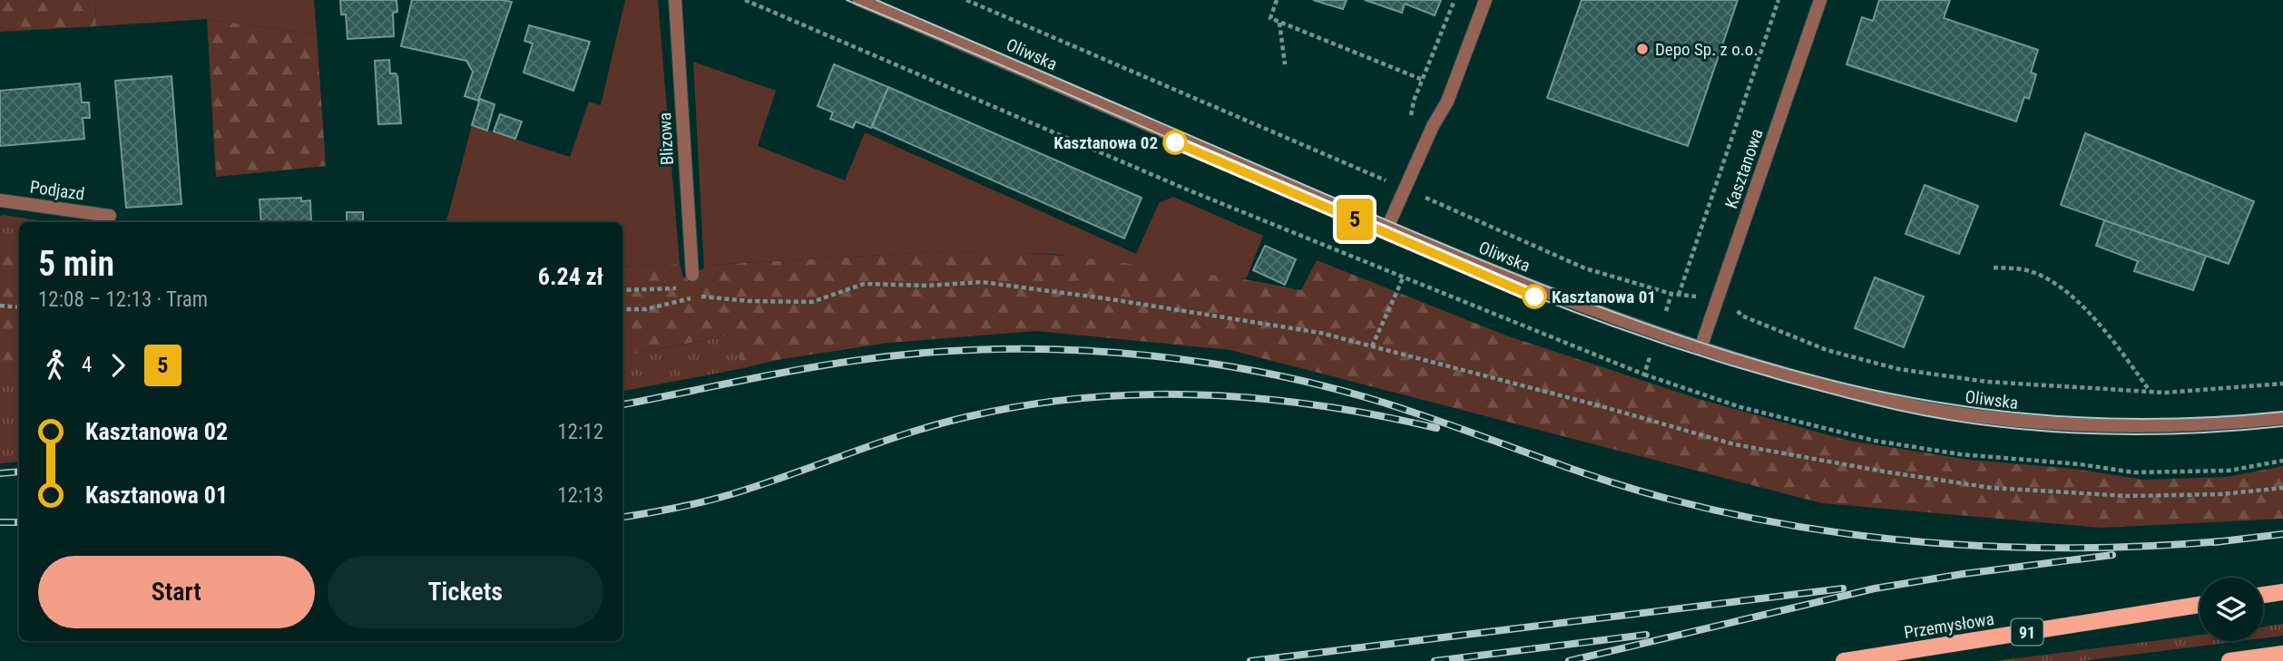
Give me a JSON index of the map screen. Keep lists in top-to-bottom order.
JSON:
{
  "streets": {
    "main road": ["Przemysłowa", "91"],
    "street": [
      "Oliwska",
      "Blizowa",
      "Kasztanowa",
      "Podjazd"
    ]
  },
  "crossings": [
    ["Oliwska", "Kasztanowa"]
  ],
  "places": ["Depo Sp. z o.o.", "Kasztanowa 02", "Kasztanowa 01"],
  "lines": ["tram line 5"],
  "page": {
    "on_map": "5",
    "heading": ["5 min", "12:08 – 12:13 · Tram", "6.24 zł"],
    "legs": ["4", "5"],
    "list": [
      {
        "name": "Kasztanowa 02",
        "value": "12:12"
      },
      {
        "name": "Kasztanowa 01",
        "value": "12:13"
      }
    ],
    "buttons": ["Start", "Tickets"]
  }
}
